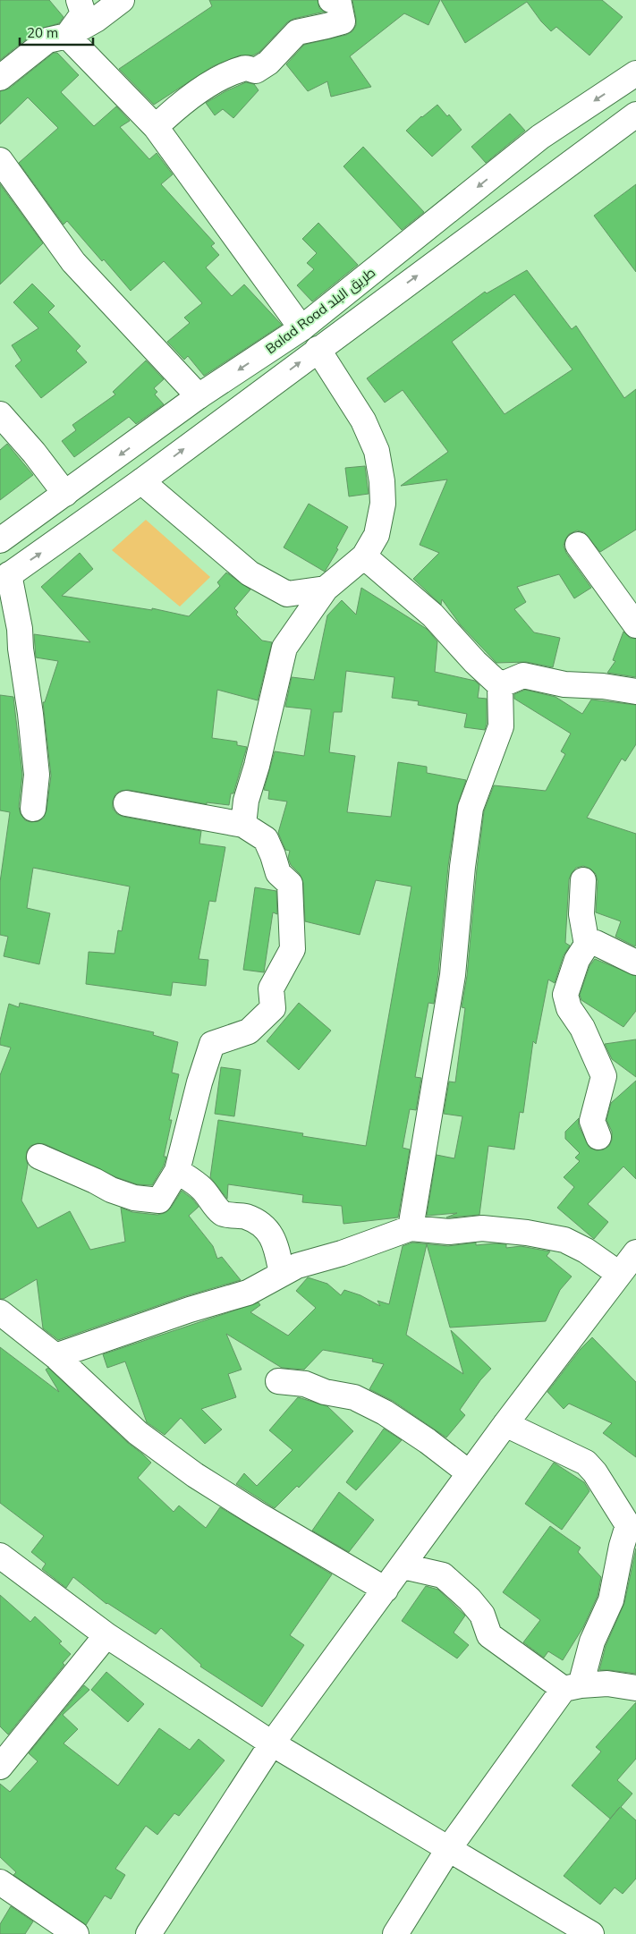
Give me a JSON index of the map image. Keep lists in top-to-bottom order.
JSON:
{
  "streets": {
    "main road": ["Balad Road طريق البلد"]
  },
  "scale_bar": "20 m"
}
